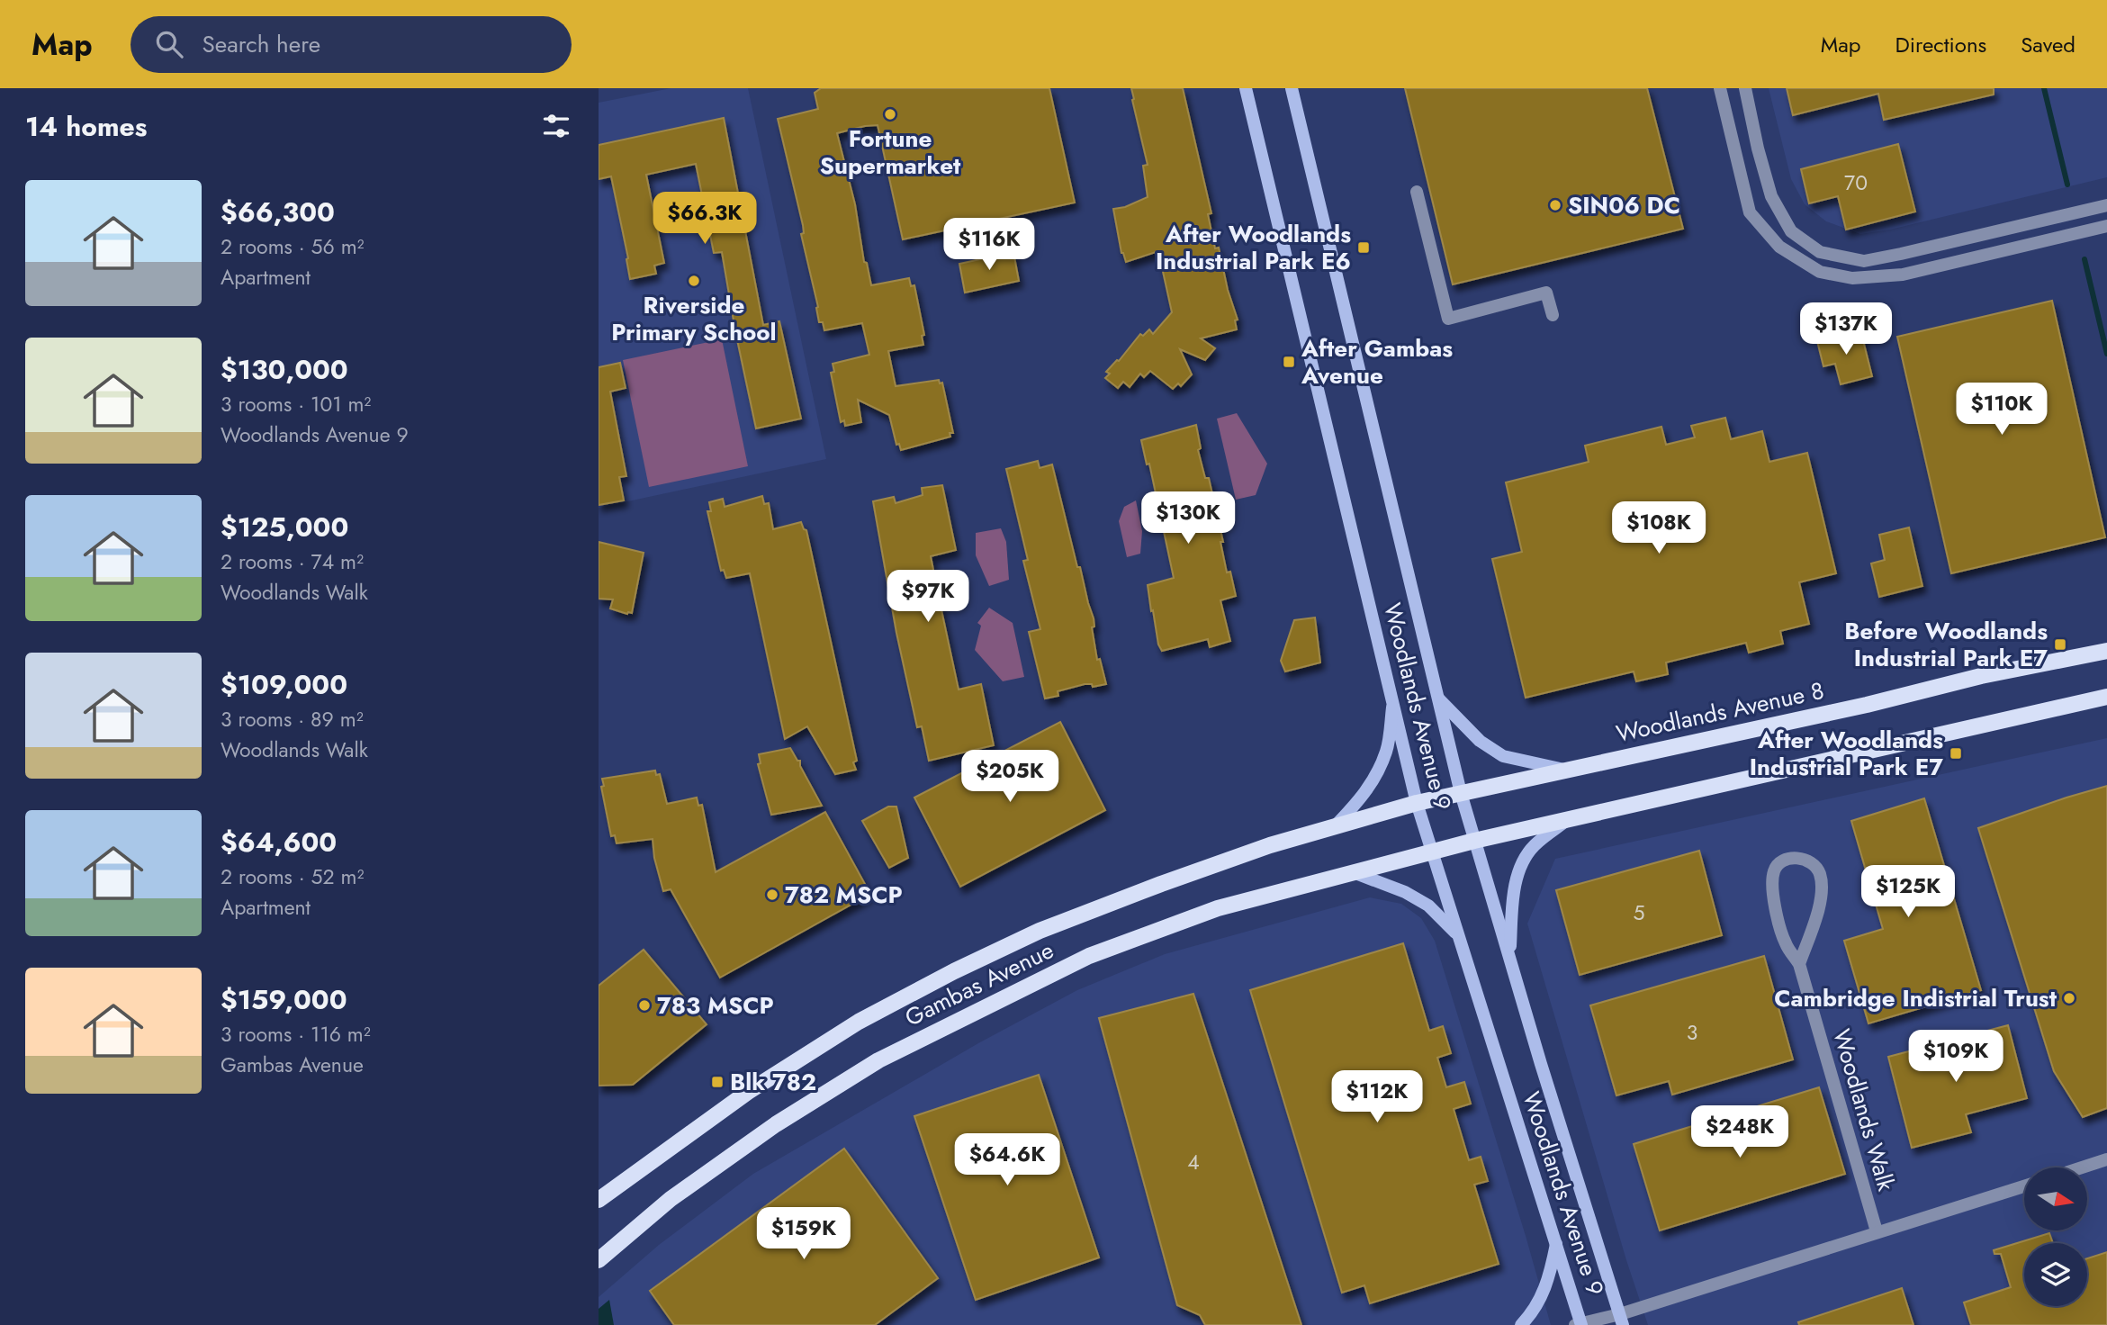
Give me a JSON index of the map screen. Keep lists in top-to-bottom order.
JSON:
{
  "streets": {
    "main road": ["Woodlands Avenue 9", "Woodlands Avenue 8", "Gambas Avenue"],
    "street": ["Woodlands Walk"]
  },
  "crossings": [
    ["Woodlands Avenue 9", "Woodlands Avenue 8"],
    ["Woodlands Avenue 9", "Gambas Avenue"],
    ["Woodlands Avenue 8", "Gambas Avenue"]
  ],
  "places": {
    "other": [
      "Fortune Supermarket",
      "SIN06 DC",
      "Riverside Primary School",
      "782 MSCP",
      "Cambridge Indistrial Trust",
      "783 MSCP"
    ],
    "transit": [
      "After Woodlands Industrial Park E6",
      "After Gambas Avenue",
      "Before Woodlands Industrial Park E7",
      "After Woodlands Industrial Park E7",
      "Blk 782"
    ]
  },
  "house_numbers": [
    "70",
    "5",
    "3",
    "4"
  ],
  "north": "right",
  "page": {
    "header": "Map",
    "search": "Search here",
    "nav": ["Map", "Directions", "Saved"],
    "heading": "14 homes",
    "list": [
      {
        "name": "$66,300",
        "note": "2 rooms · 56 m² · Apartment"
      },
      {
        "name": "$130,000",
        "note": "3 rooms · 101 m² · Woodlands Avenue 9"
      },
      {
        "name": "$125,000",
        "note": "2 rooms · 74 m² · Woodlands Walk"
      },
      {
        "name": "$109,000",
        "note": "3 rooms · 89 m² · Woodlands Walk"
      },
      {
        "name": "$64,600",
        "note": "2 rooms · 52 m² · Apartment"
      },
      {
        "name": "$159,000",
        "note": "3 rooms · 116 m² · Gambas Avenue"
      }
    ],
    "price": [
      "$66.3K",
      "$116K",
      "$137K",
      "$110K",
      "$130K",
      "$108K",
      "$97K",
      "$205K",
      "$125K",
      "$109K",
      "$112K",
      "$248K",
      "$64.6K",
      "$159K"
    ]
  }
}
